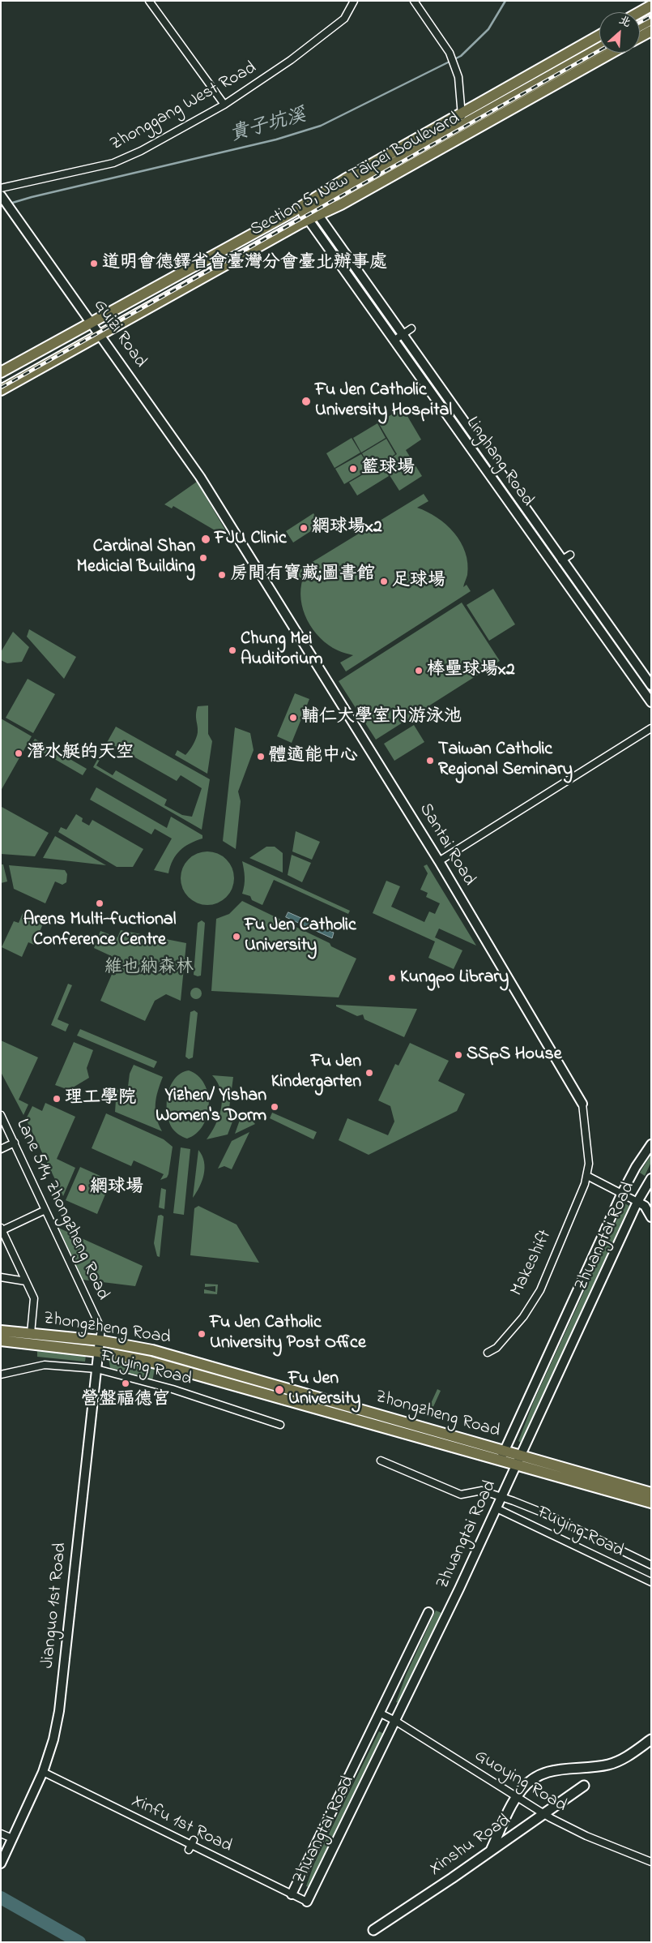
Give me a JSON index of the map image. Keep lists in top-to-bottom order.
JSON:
{
  "streets": {
    "main road": ["Section 5, New Taipei Boulevard", "Zhongzheng Road", "Xinshu Road"],
    "street": [
      "Zhonggang West Road",
      "Guizi Road",
      "Linghang Road",
      "Santai Road",
      "Lane 514, Zhongzheng Road",
      "Zhuangtai Road",
      "Makeshift",
      "Fuying Road",
      "Jianguo 1st Road",
      "Guoying Road",
      "Xinfu 1st Road"
    ]
  },
  "crossings": [
    ["Section 5, New Taipei Boulevard", "Guizi Road"],
    ["Section 5, New Taipei Boulevard", "Linghang Road"],
    ["Guizi Road", "Santai Road"],
    ["Santai Road", "Makeshift"],
    ["Lane 514, Zhongzheng Road", "Zhongzheng Road"],
    ["Lane 514, Zhongzheng Road", "Jianguo 1st Road"],
    ["Zhuangtai Road", "Zhongzheng Road"],
    ["Zhuangtai Road", "Fuying Road"],
    ["Zhuangtai Road", "Guoying Road"],
    ["Zhuangtai Road", "Xinfu 1st Road"],
    ["Zhongzheng Road", "Jianguo 1st Road"],
    ["Fuying Road", "Jianguo 1st Road"],
    ["Jianguo 1st Road", "Xinfu 1st Road"],
    ["Guoying Road", "Xinshu Road"]
  ],
  "water": ["貴子坑溪"],
  "parks": ["維也納森林"],
  "places": [
    "道明會德鐸省會臺灣分會臺北辦事處",
    "Fu Jen Catholic University Hospital",
    "籃球場",
    "網球場x2",
    "FJU Clinic",
    "Cardinal Shan Medicial Building",
    "房間有寶藏;圖書館",
    "足球場",
    "Chung Mei Auditorium",
    "棒壘球場x2",
    "輔仁大學室內游泳池",
    "潛水艇的天空",
    "體適能中心",
    "Taiwan Catholic Regional Seminary",
    "Arens Multi-fuctional Conference Centre",
    "Fu Jen Catholic University",
    "Kungpo Library",
    "SSpS House",
    "Fu Jen Kindergarten",
    "理工學院",
    "Yizhen/ Yishan Women's Dorm",
    "網球場",
    "Fu Jen Catholic University Post Office",
    "營盤福德宮",
    "Fu Jen University"
  ],
  "north": "top right"
}
